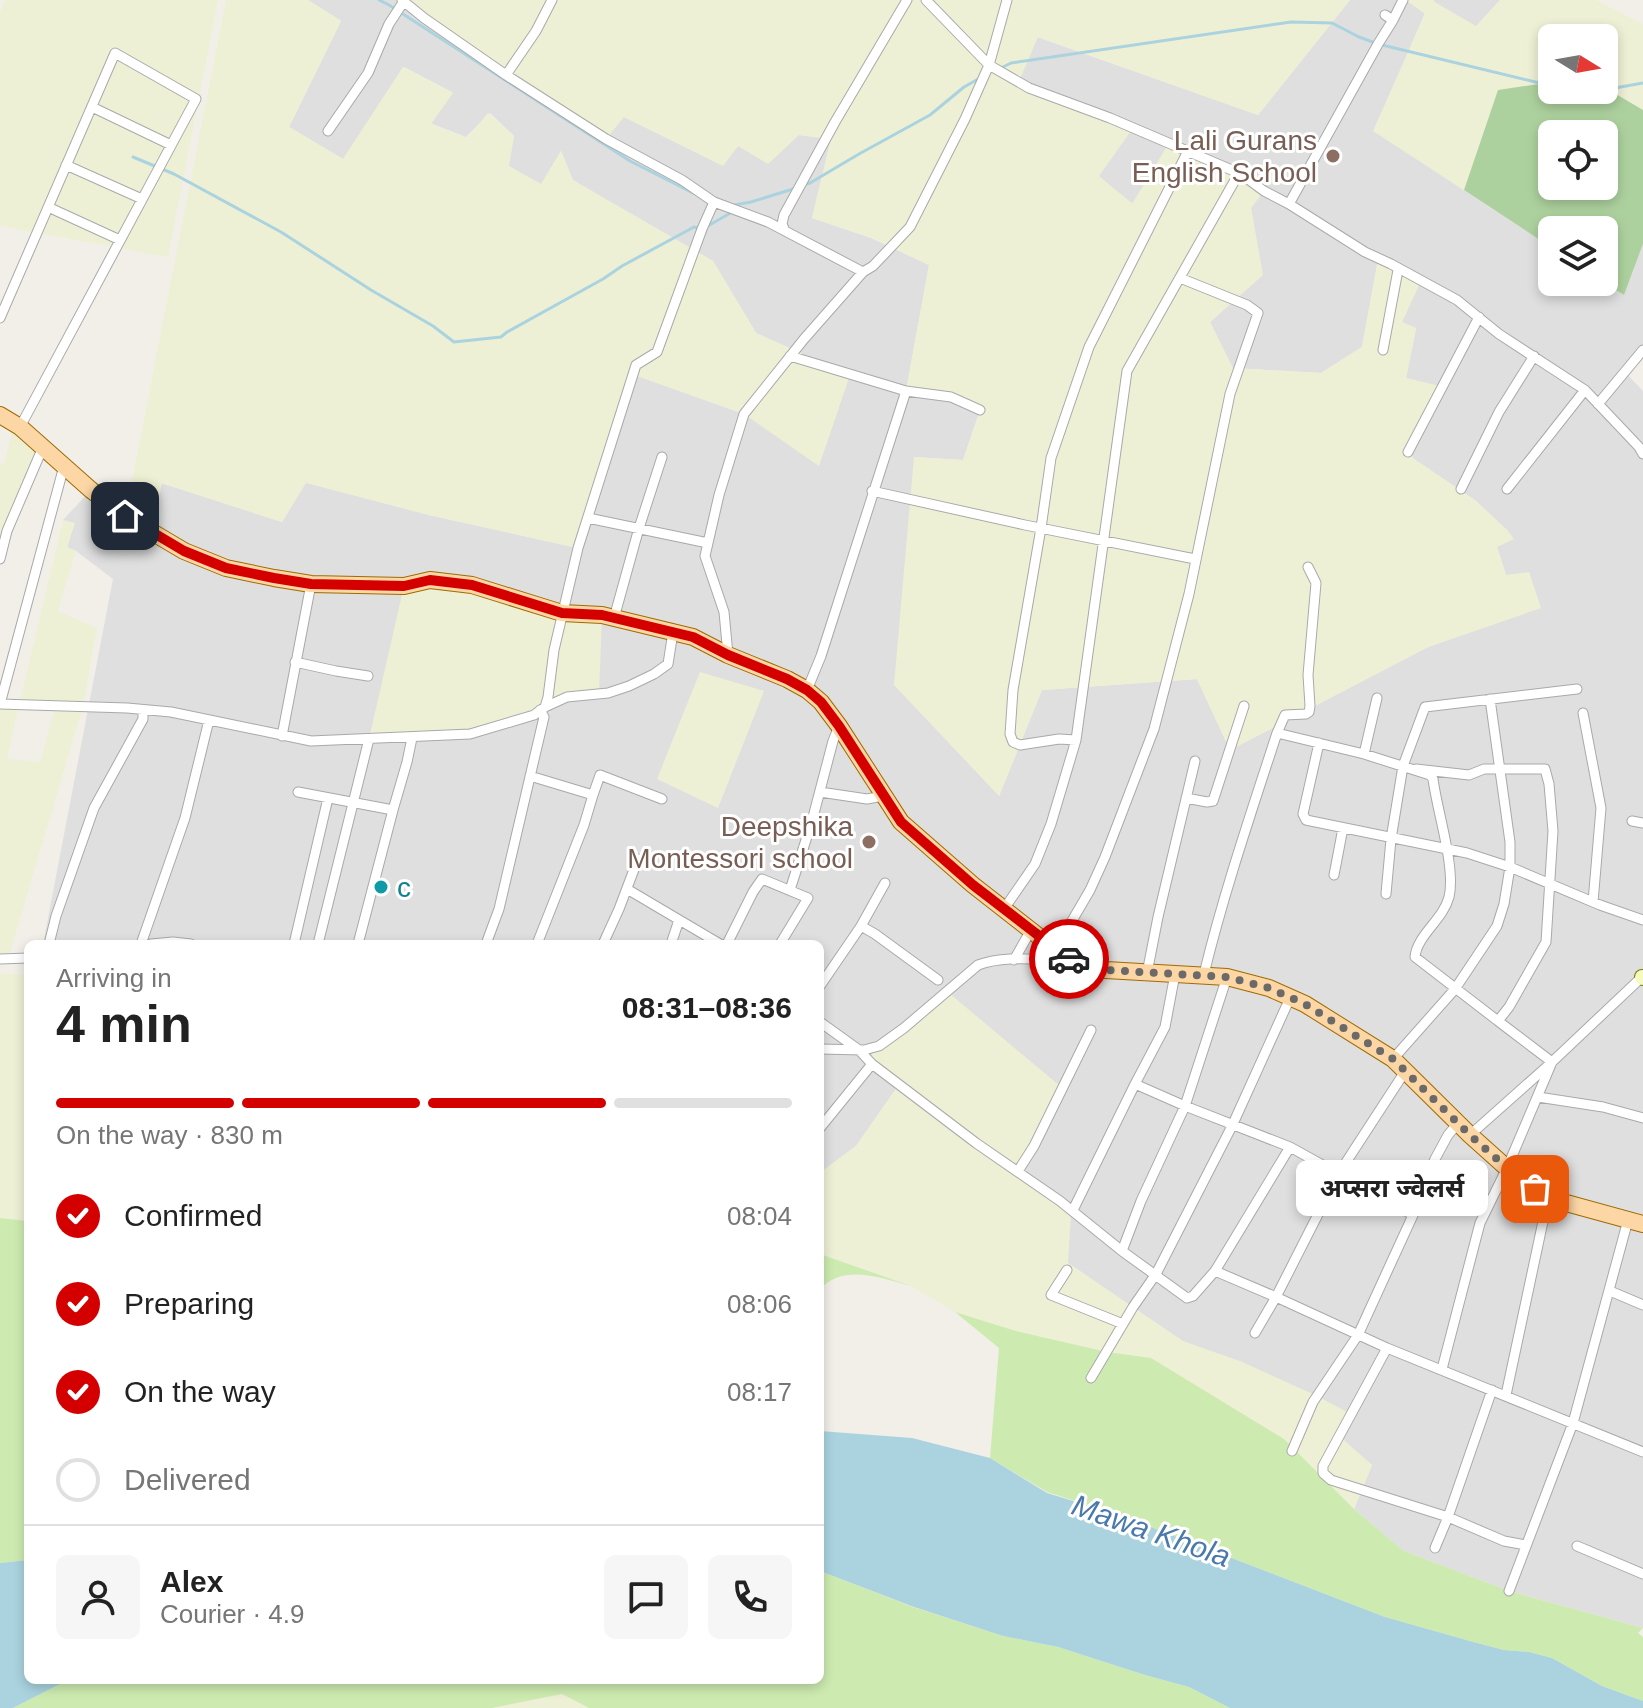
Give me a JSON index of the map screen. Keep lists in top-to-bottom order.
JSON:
{
  "water": ["Mawa Khola"],
  "places": [
    "Lali Gurans English School",
    "Deepshika Montessori school",
    "c",
    "अप्सरा ज्वेलर्स"
  ],
  "north": "right",
  "page": {
    "heading": ["4 min", "Arriving in", "08:31–08:36"],
    "panel": ["Alex", "Courier · 4.9"],
    "bar": "On the way · 830 m",
    "bubble": "अप्सरा ज्वेलर्स",
    "list": [
      ["Confirmed", "08:04"],
      ["Preparing", "08:06"],
      ["On the way", "08:17"],
      "Delivered"
    ]
  }
}
